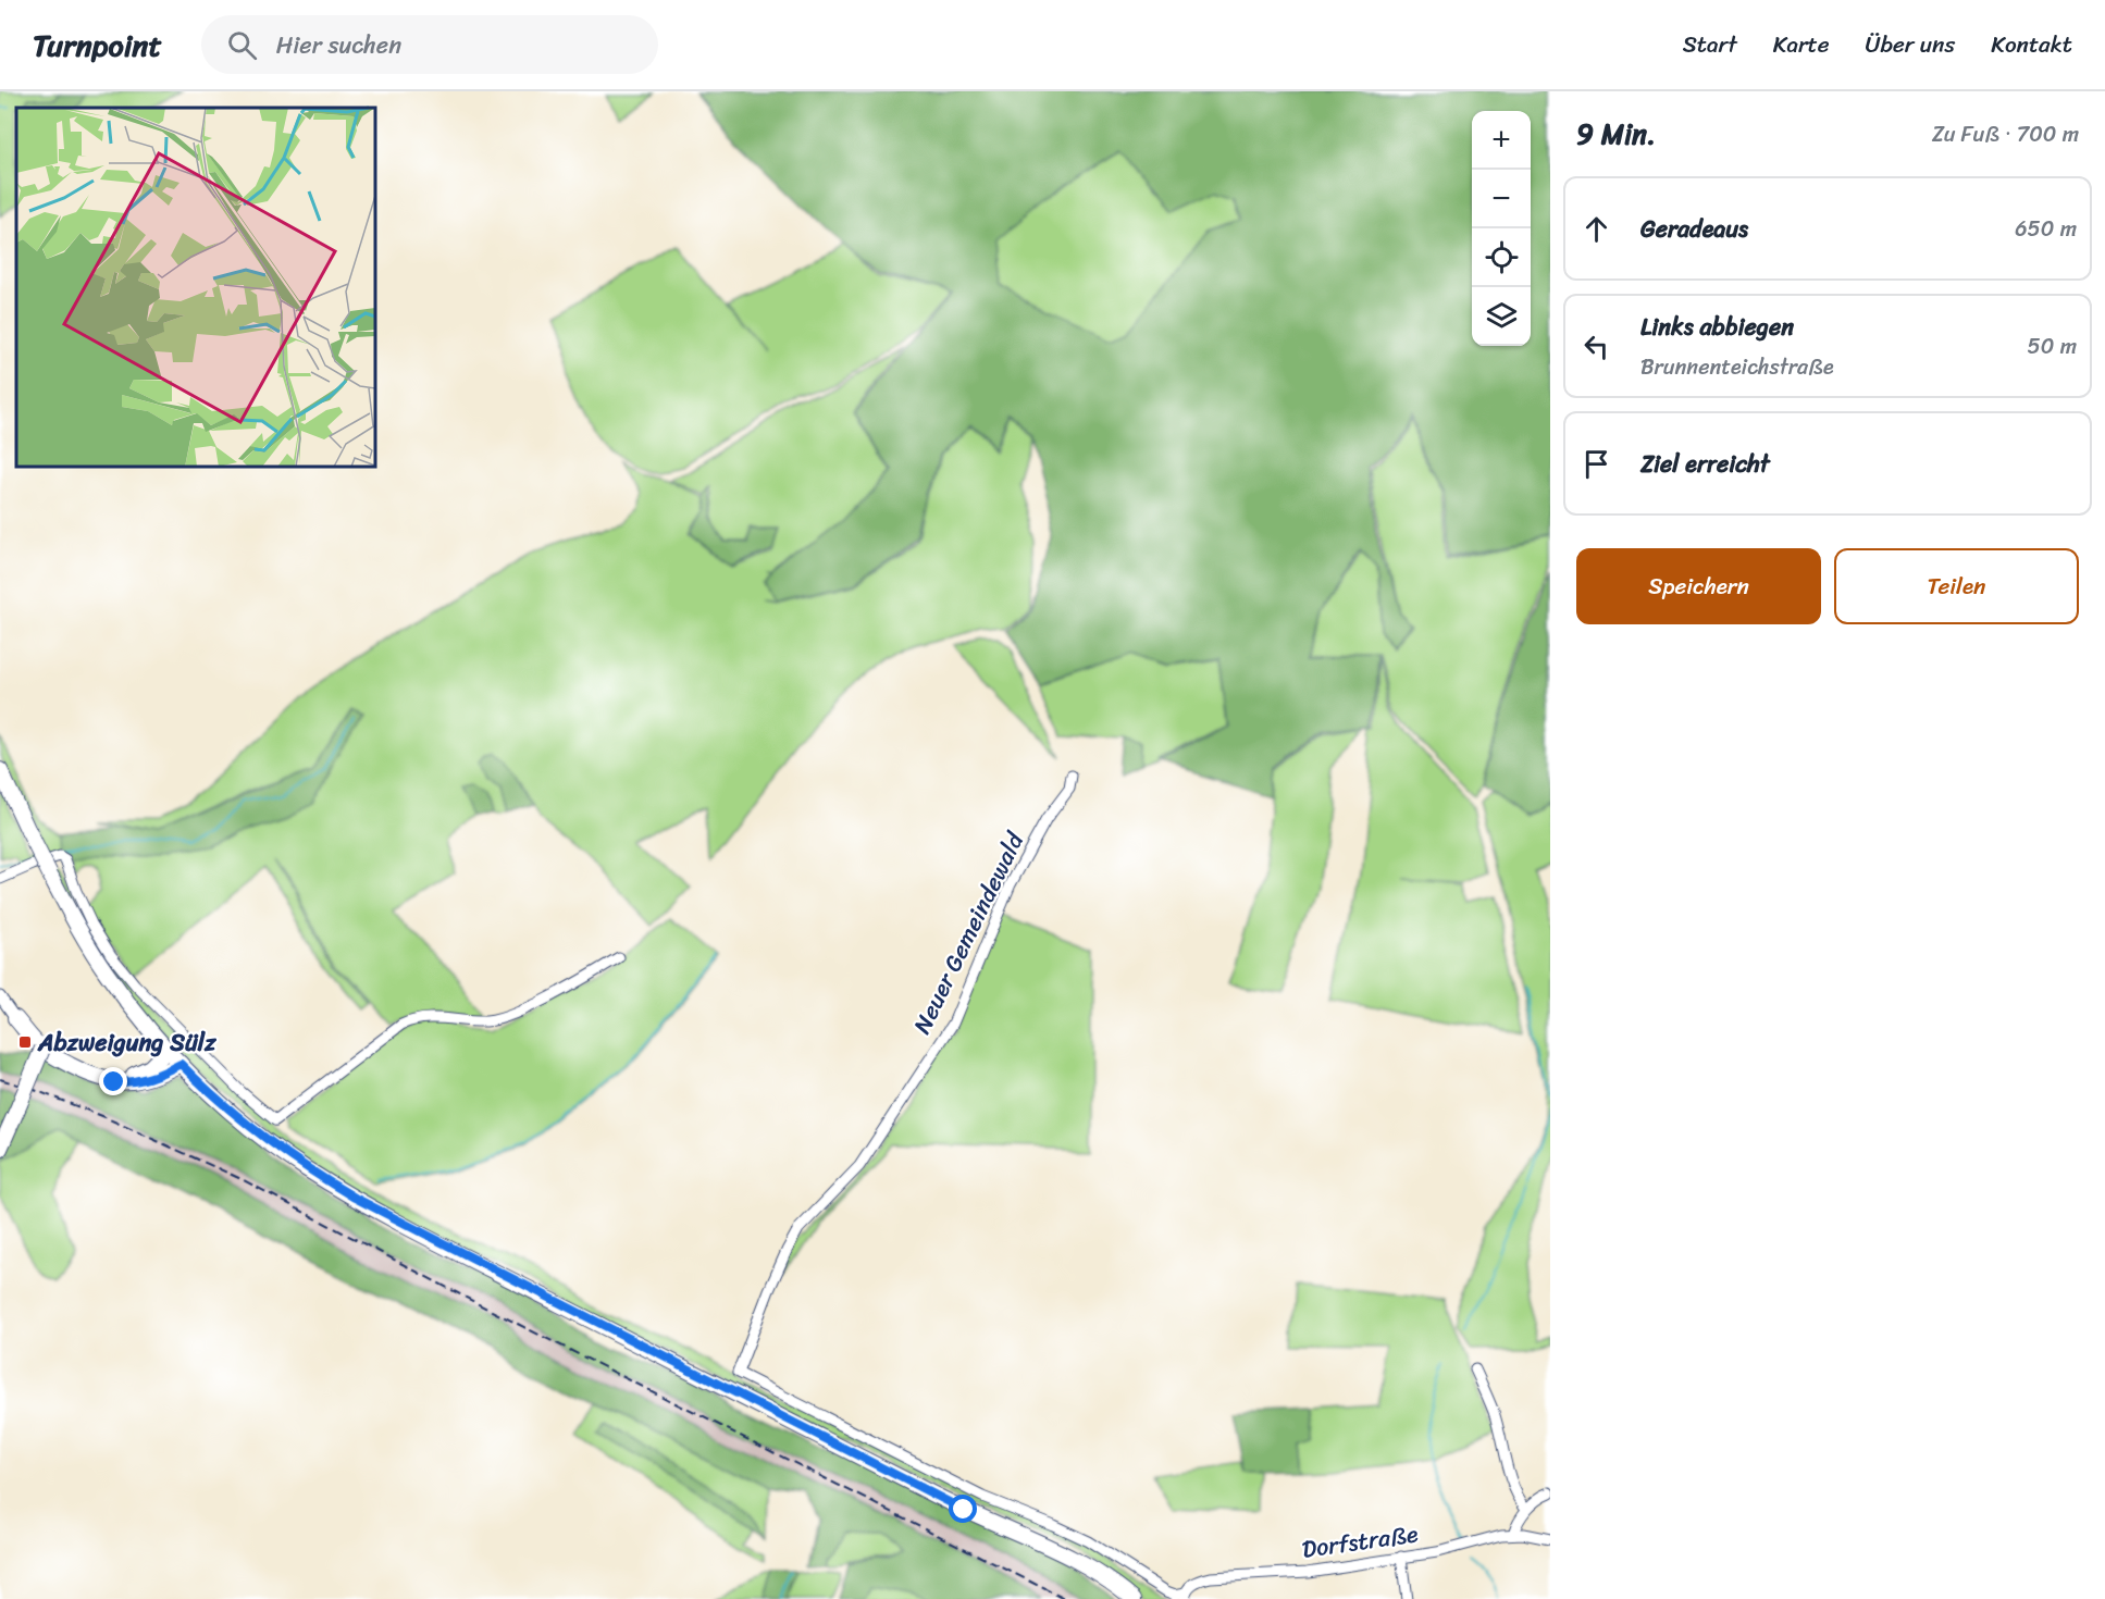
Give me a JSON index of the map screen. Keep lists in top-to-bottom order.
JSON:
{
  "streets": {
    "street": ["Neuer Gemeindewald", "Dorfstraße"]
  },
  "crossings": [
    ["Neuer Gemeindewald", "Dorfstraße"]
  ],
  "places": {
    "transit": ["Abzweigung Sülz"]
  },
  "page": {
    "header": "Turnpoint",
    "search": "Hier suchen",
    "nav": [
      "Start",
      "Karte",
      "Über uns",
      "Kontakt"
    ],
    "heading": ["9 Min.", "Zu Fuß · 700 m"],
    "map_buttons": ["+", "−"],
    "list": [
      ["Geradeaus", "650 m"],
      ["Links abbiegen", "Brunnenteichstraße", "50 m"],
      "Ziel erreicht"
    ],
    "buttons": ["Speichern", "Teilen"]
  }
}
